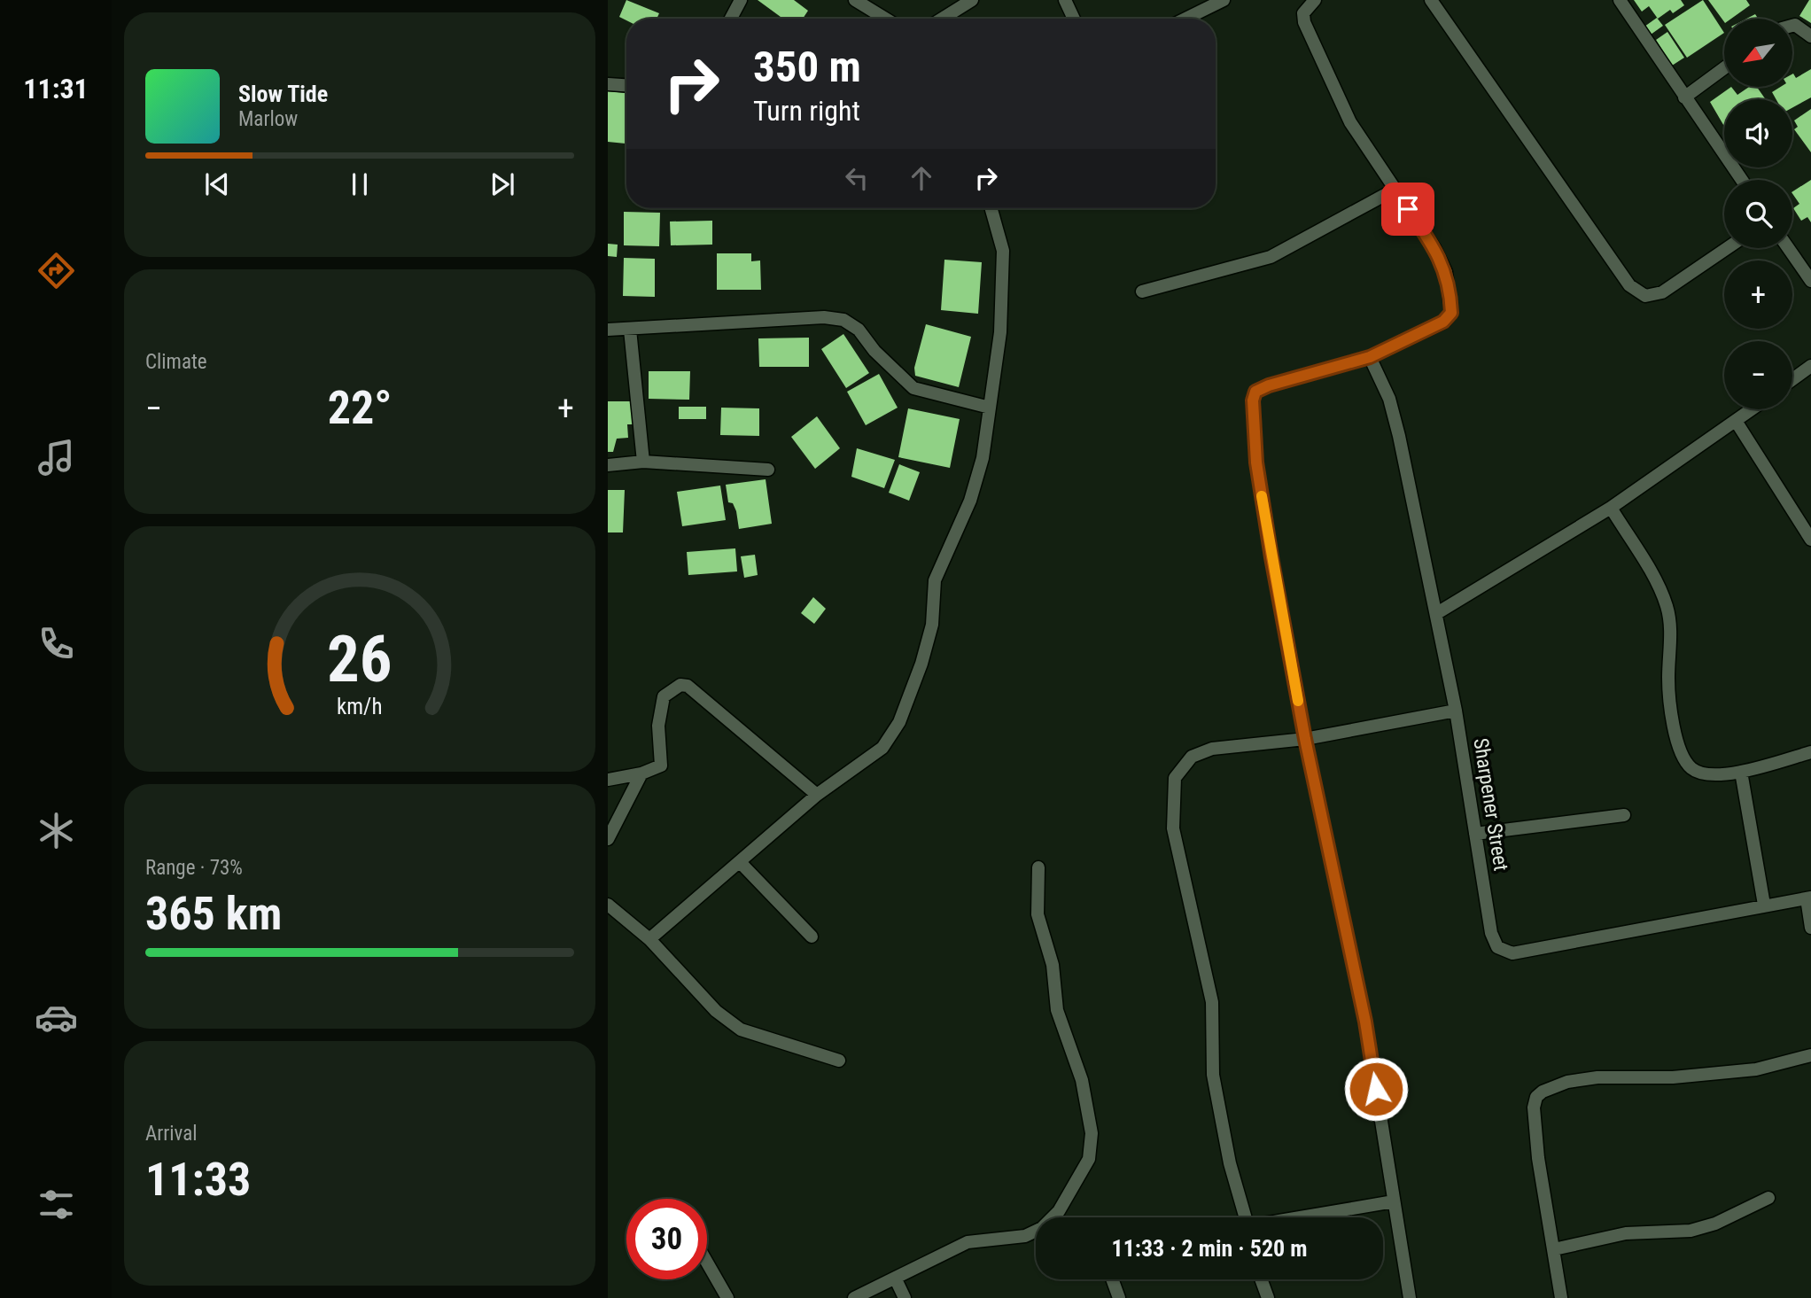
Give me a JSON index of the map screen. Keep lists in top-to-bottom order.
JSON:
{
  "streets": {
    "street": ["Sharpener Street"]
  },
  "north": "bottom left",
  "page": {
    "tabs": "11:31",
    "map_buttons": ["+", "−"],
    "turn": ["350 m", "Turn right"],
    "song": ["Slow Tide", "Marlow"],
    "tile": [
      "Climate",
      ["Range · 73%", "365 km"],
      ["Arrival", "11:33"]
    ],
    "heat": ["−", "22°", "+"],
    "limit": "30",
    "trip": "11:33 · 2 min · 520 m",
    "gauge": ["26", "km/h"]
  }
}
